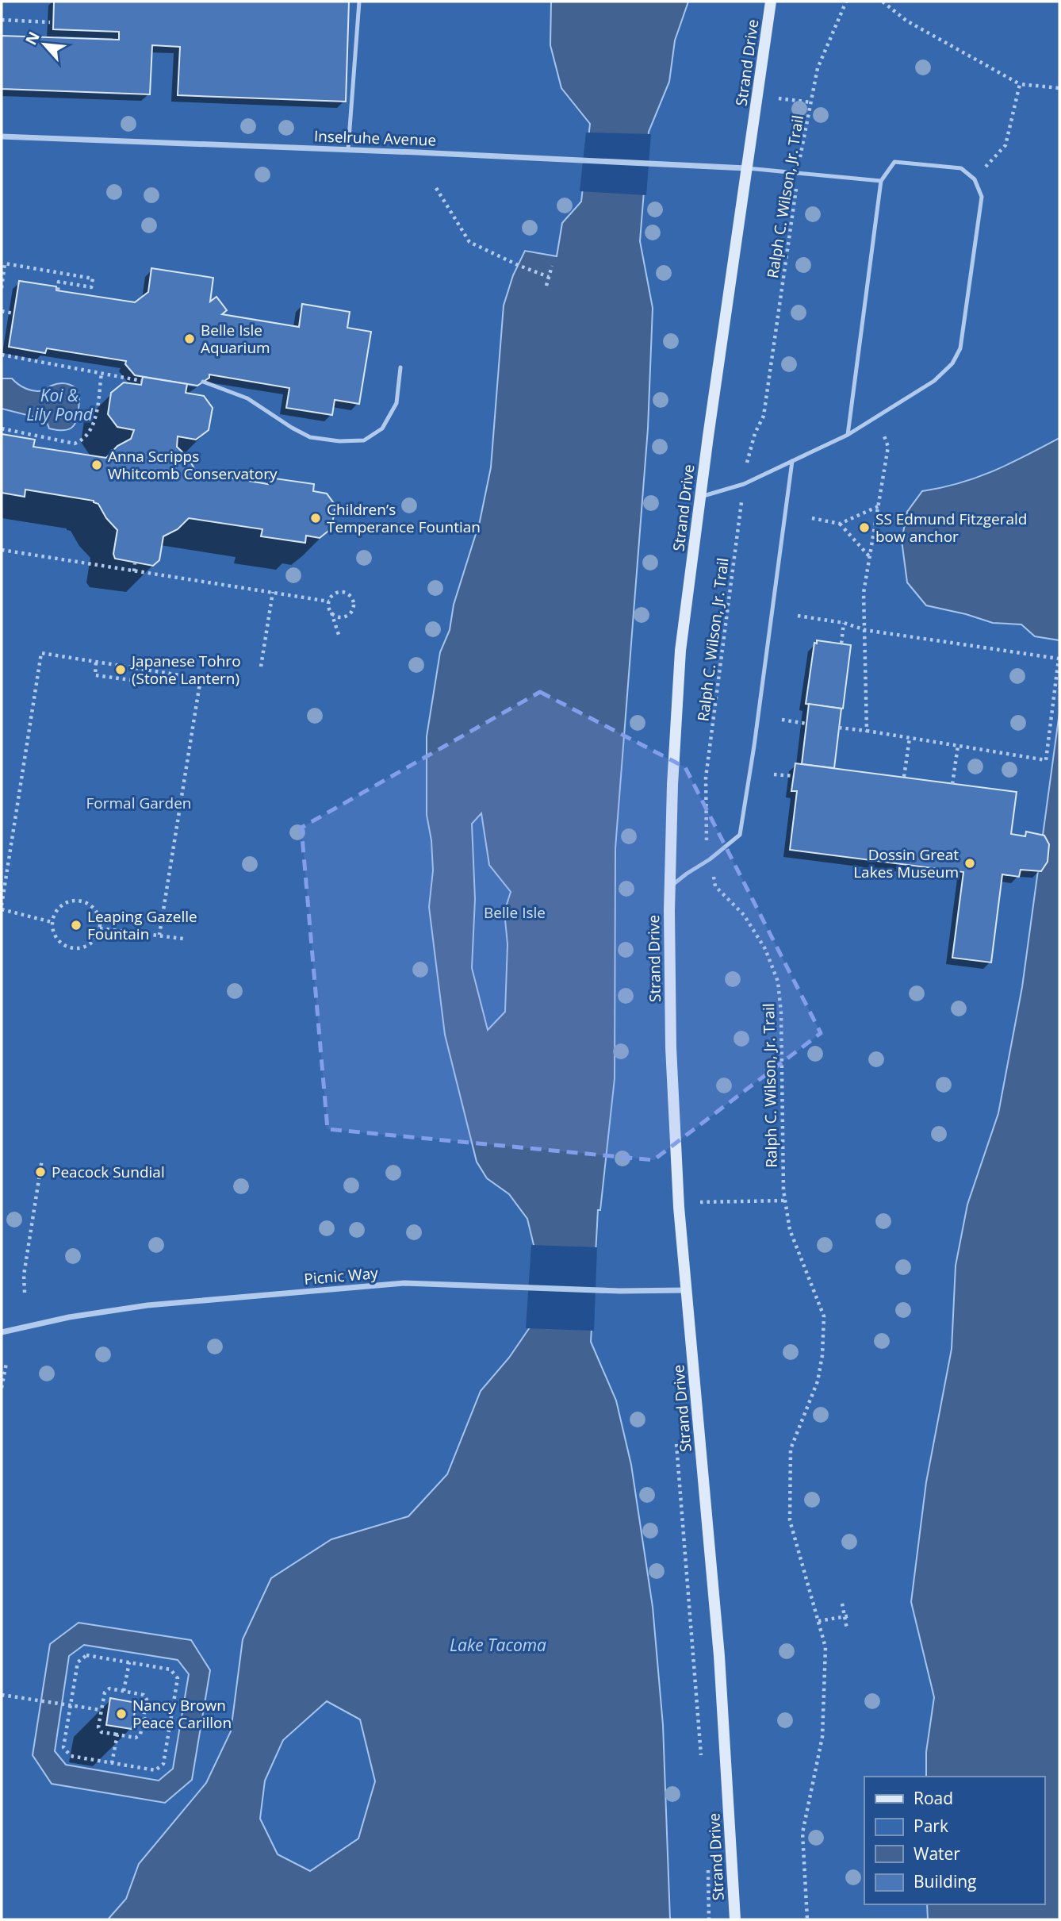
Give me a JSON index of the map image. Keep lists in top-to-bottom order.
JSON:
{
  "streets": {
    "street": ["Strand Drive", "Inselruhe Avenue", "Picnic Way"],
    "path": ["Ralph C. Wilson, Jr. Trail"]
  },
  "crossings": [
    ["Strand Drive", "Inselruhe Avenue"],
    ["Strand Drive", "Picnic Way"]
  ],
  "water": ["Koi & Lily Pond", "Lake Tacoma"],
  "parks": ["Formal Garden", "Belle Isle"],
  "places": [
    "Belle Isle Aquarium",
    "Anna Scripps Whitcomb Conservatory",
    "Children’s Temperance Fountian",
    "SS Edmund Fitzgerald bow anchor",
    "Japanese Tohro (Stone Lantern)",
    "Dossin Great Lakes Museum",
    "Leaping Gazelle Fountain",
    "Peacock Sundial",
    "Nancy Brown Peace Carillon"
  ],
  "legend": [
    "Road",
    "Park",
    "Water",
    "Building"
  ],
  "north": "top left"
}
